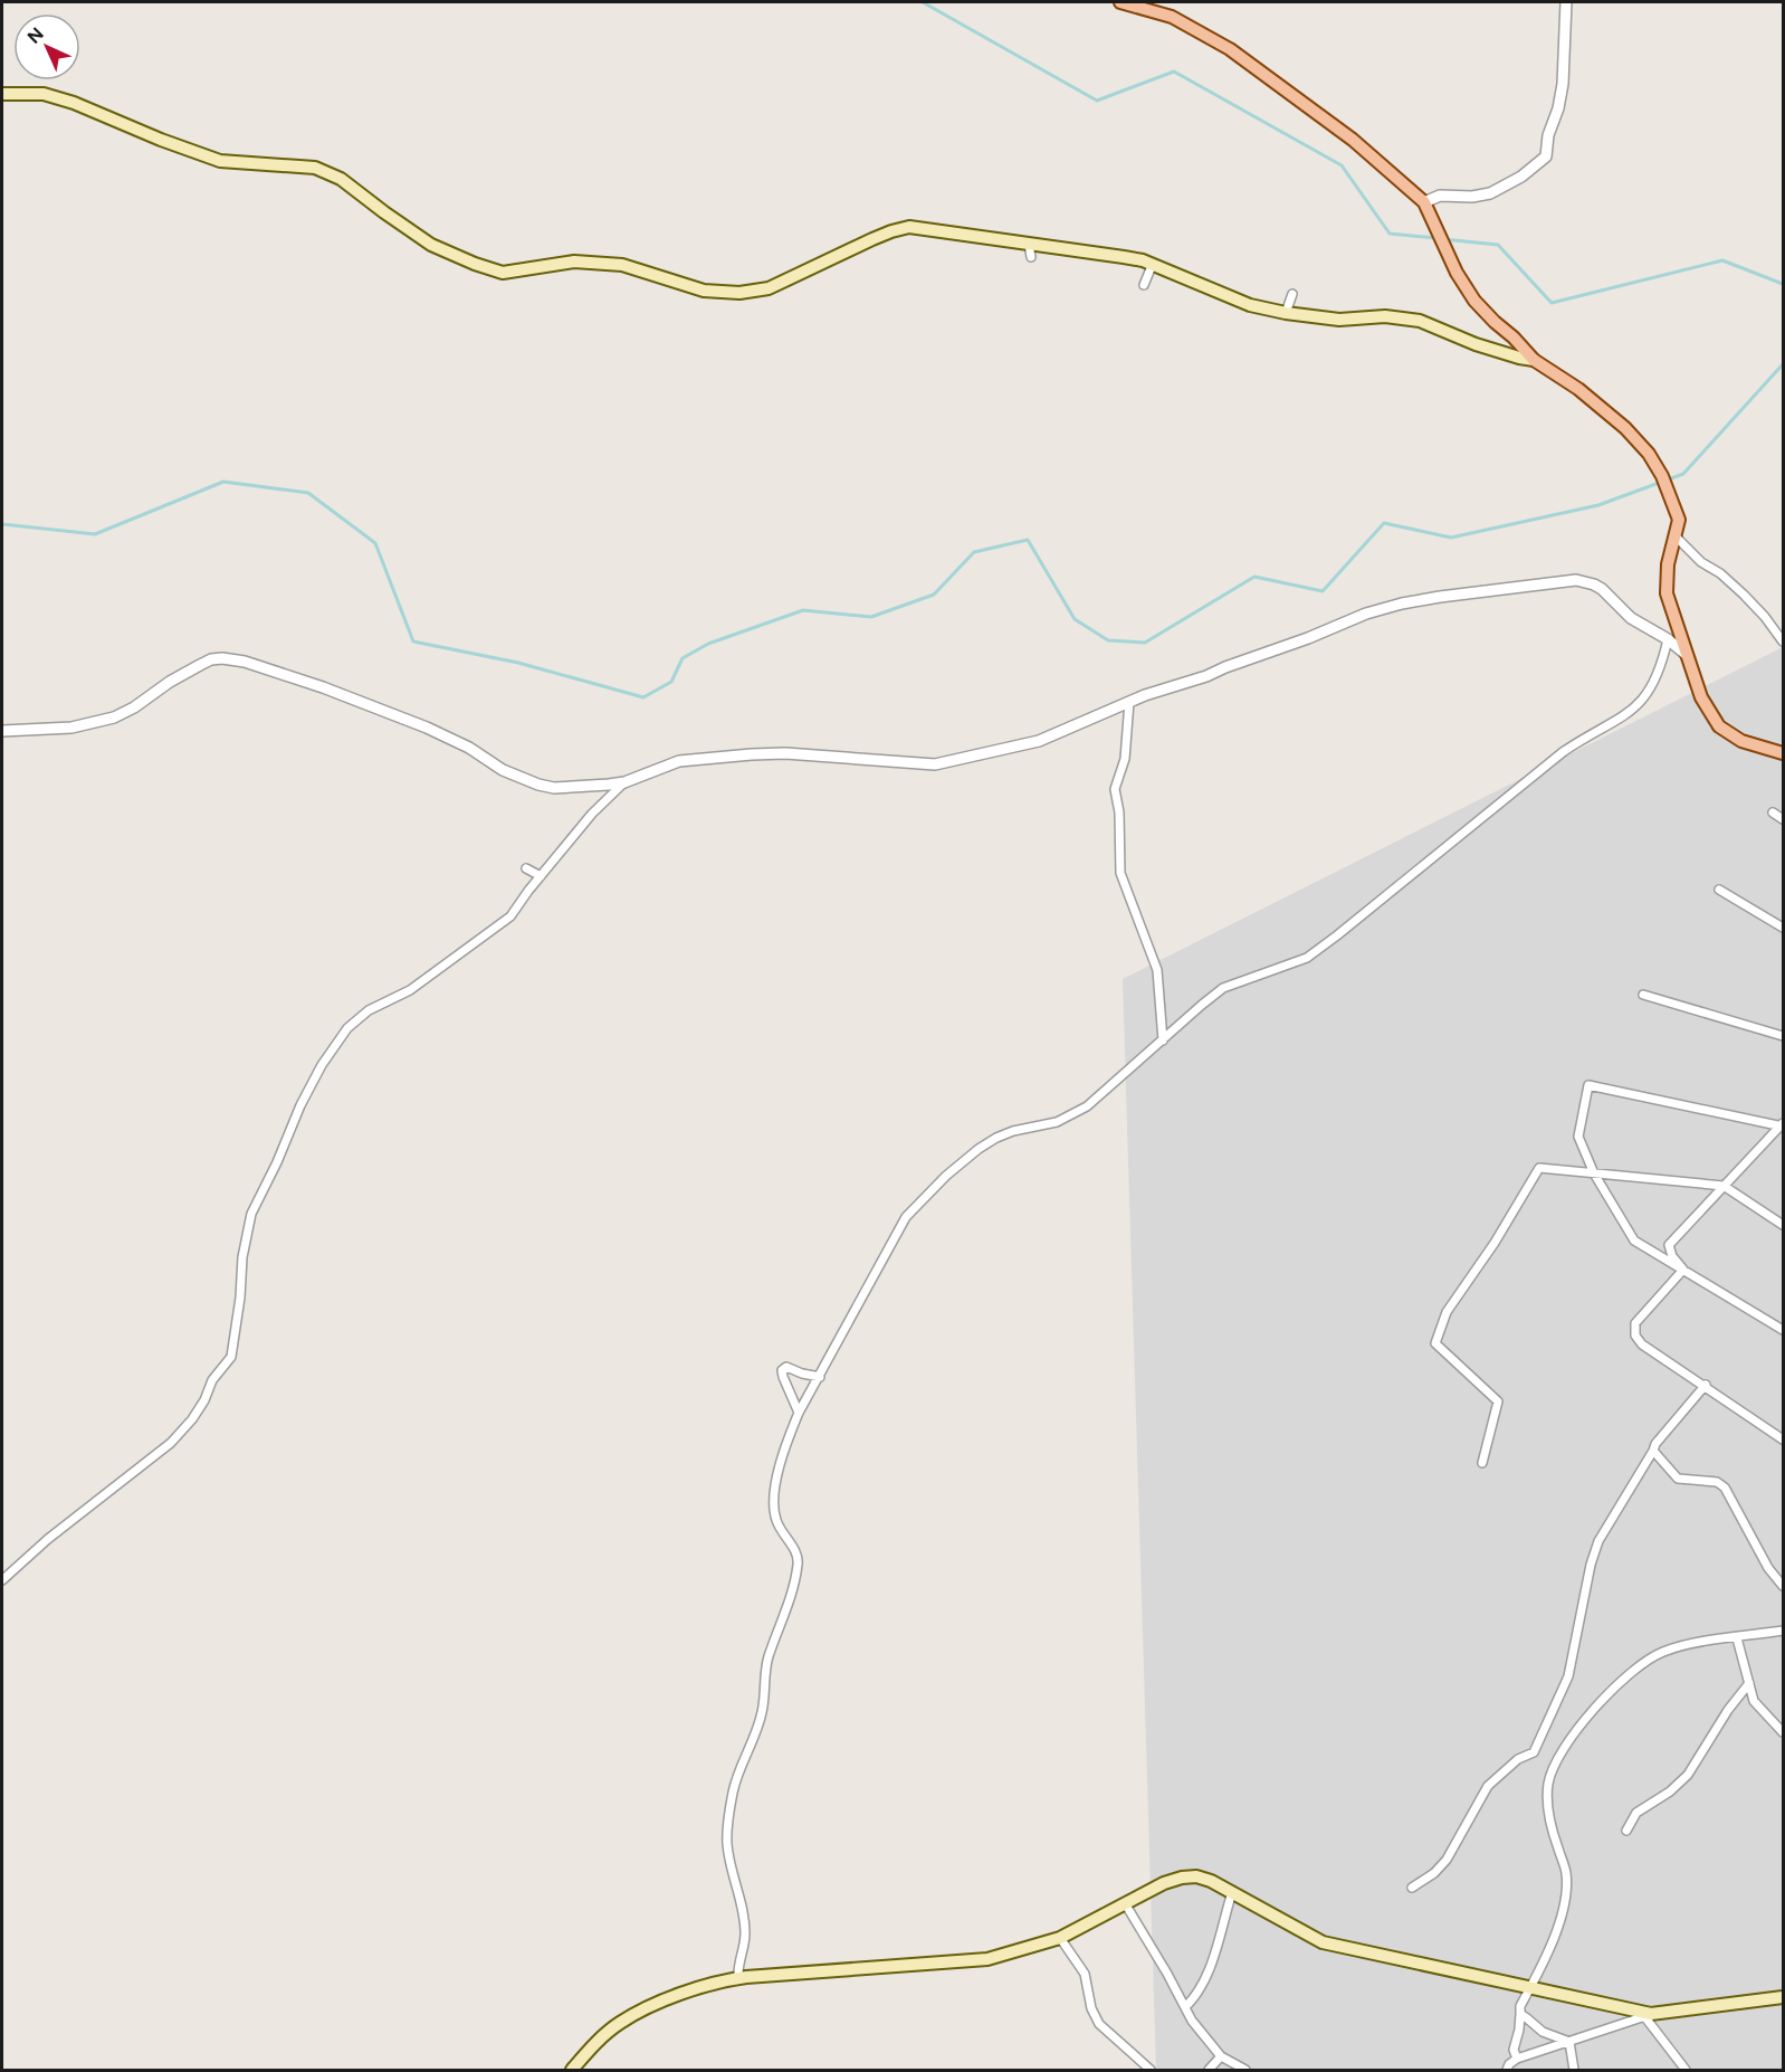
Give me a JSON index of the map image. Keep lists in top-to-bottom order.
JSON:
{
  "north": "top left"
}
